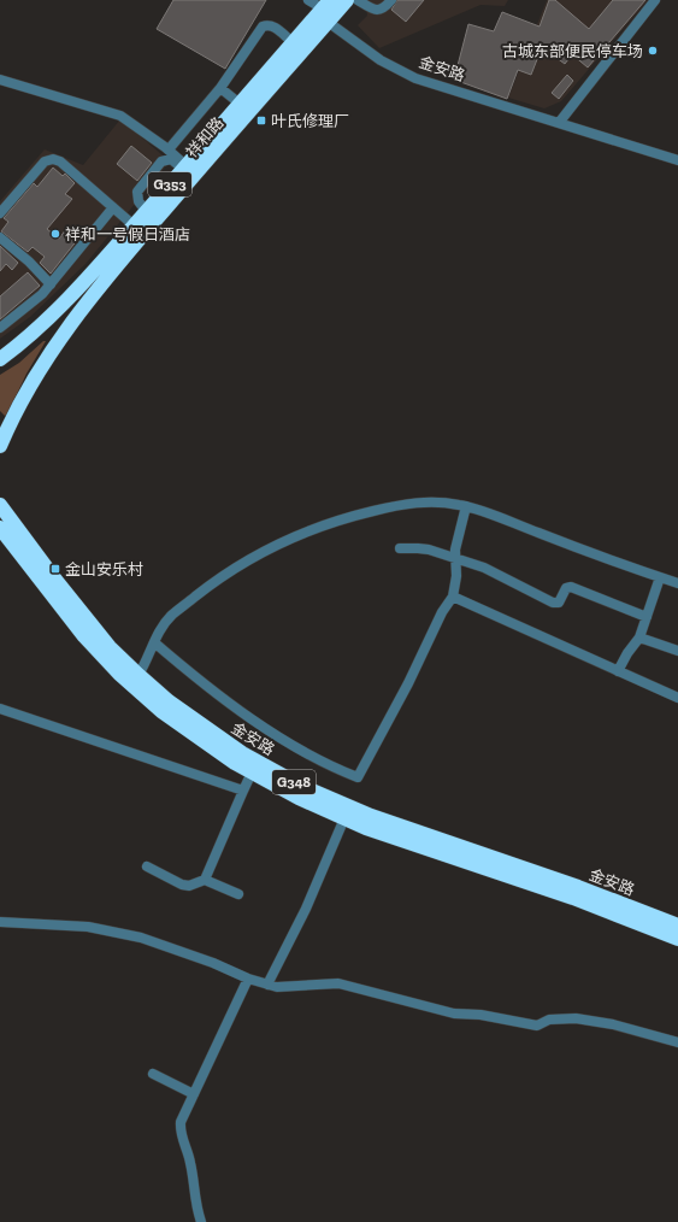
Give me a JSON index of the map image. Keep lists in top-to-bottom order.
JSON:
{
  "streets": {
    "highway": [
      "金安路",
      "祥和路",
      "G353",
      "G348"
    ]
  },
  "crossings": [
    ["金安路", "祥和路"]
  ],
  "places": {
    "other": ["古城东部便民停车场", "祥和一号假日酒店"],
    "transit": ["叶氏修理厂", "金山安乐村"]
  }
}
